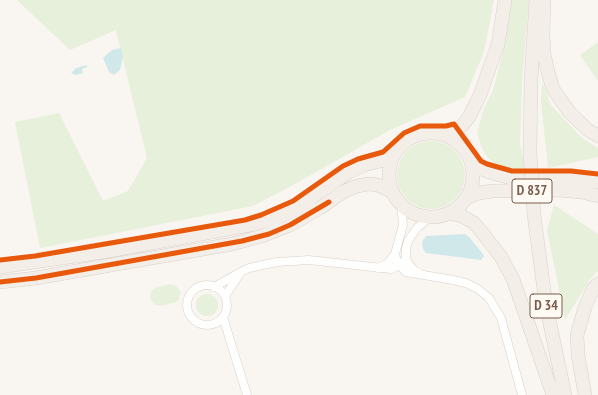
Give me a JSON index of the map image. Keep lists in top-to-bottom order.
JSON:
{
  "streets": {
    "main road": ["D 837", "D 34"]
  }
}
